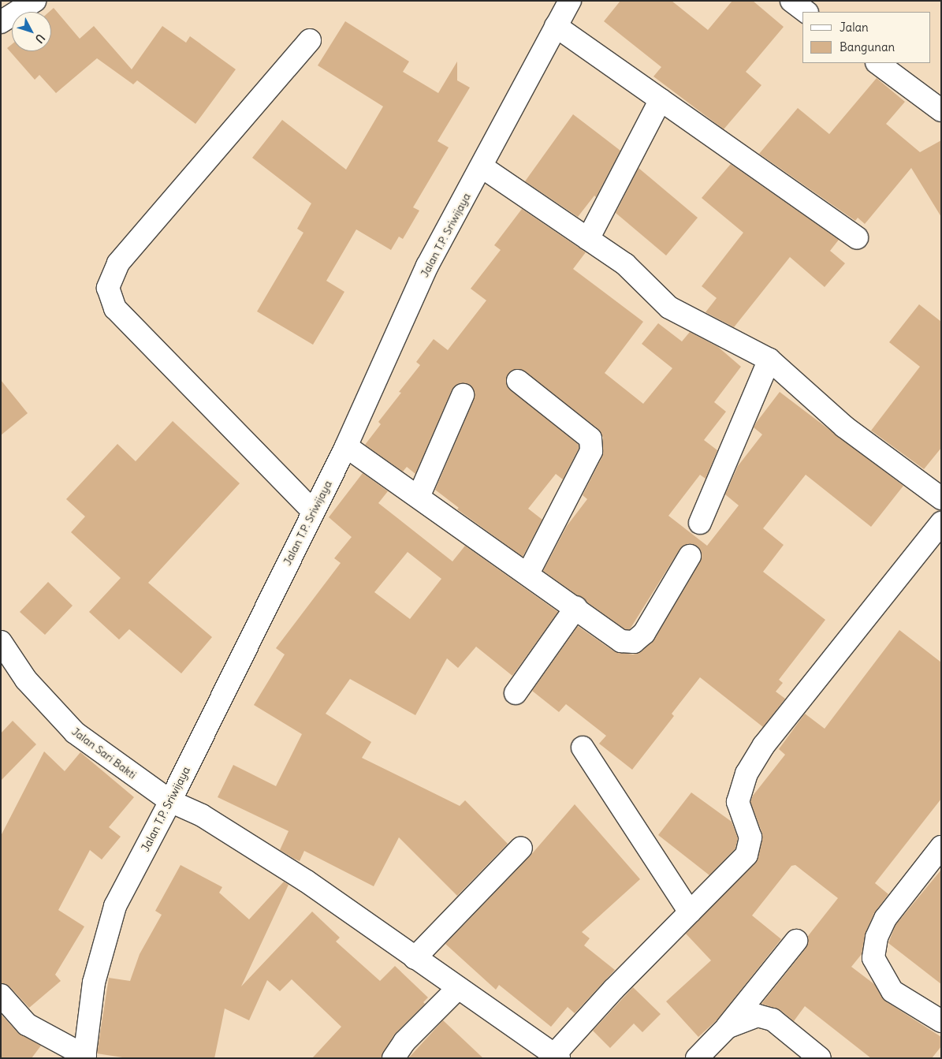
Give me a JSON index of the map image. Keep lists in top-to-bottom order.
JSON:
{
  "streets": {
    "street": ["Jalan T.P. Sriwijaya", "Jalan Sari Bakti"]
  },
  "crossings": [
    ["Jalan T.P. Sriwijaya", "Jalan Sari Bakti"]
  ],
  "legend": ["Jalan", "Bangunan"],
  "north": "bottom right"
}
